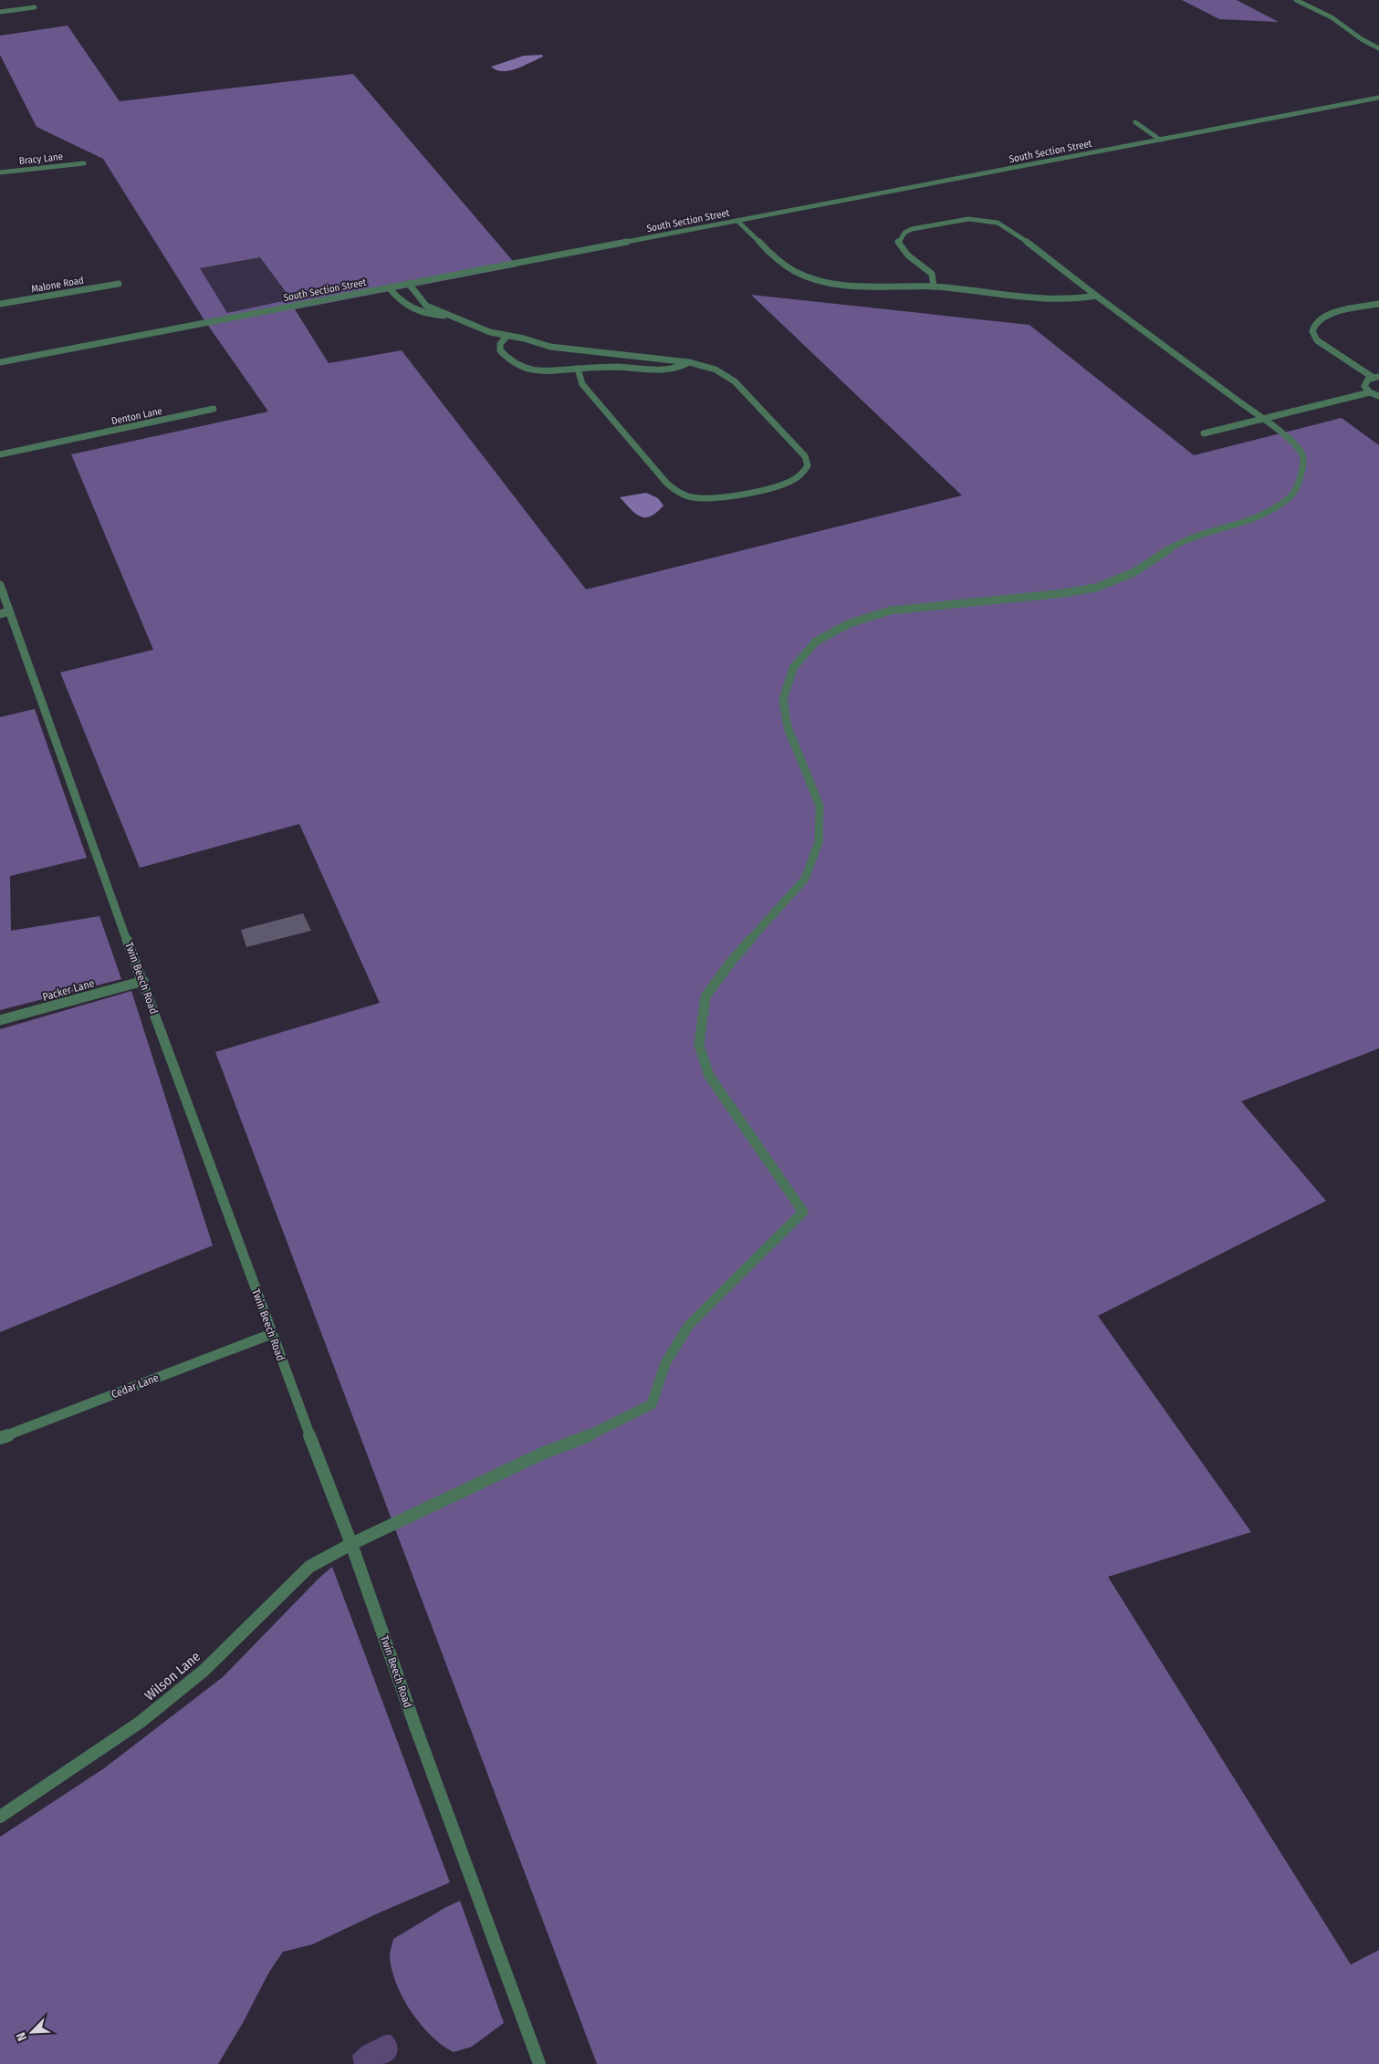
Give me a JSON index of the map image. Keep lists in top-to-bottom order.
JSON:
{
  "streets": {
    "street": [
      "South Section Street",
      "Bracy Lane",
      "Malone Road",
      "Denton Lane",
      "Twin Beech Road",
      "Packer Lane",
      "Cedar Lane",
      "Wilson Lane"
    ]
  },
  "crossings": [
    ["Twin Beech Road", "Packer Lane"],
    ["Twin Beech Road", "Cedar Lane"],
    ["Twin Beech Road", "Wilson Lane"]
  ],
  "north": "bottom left"
}
